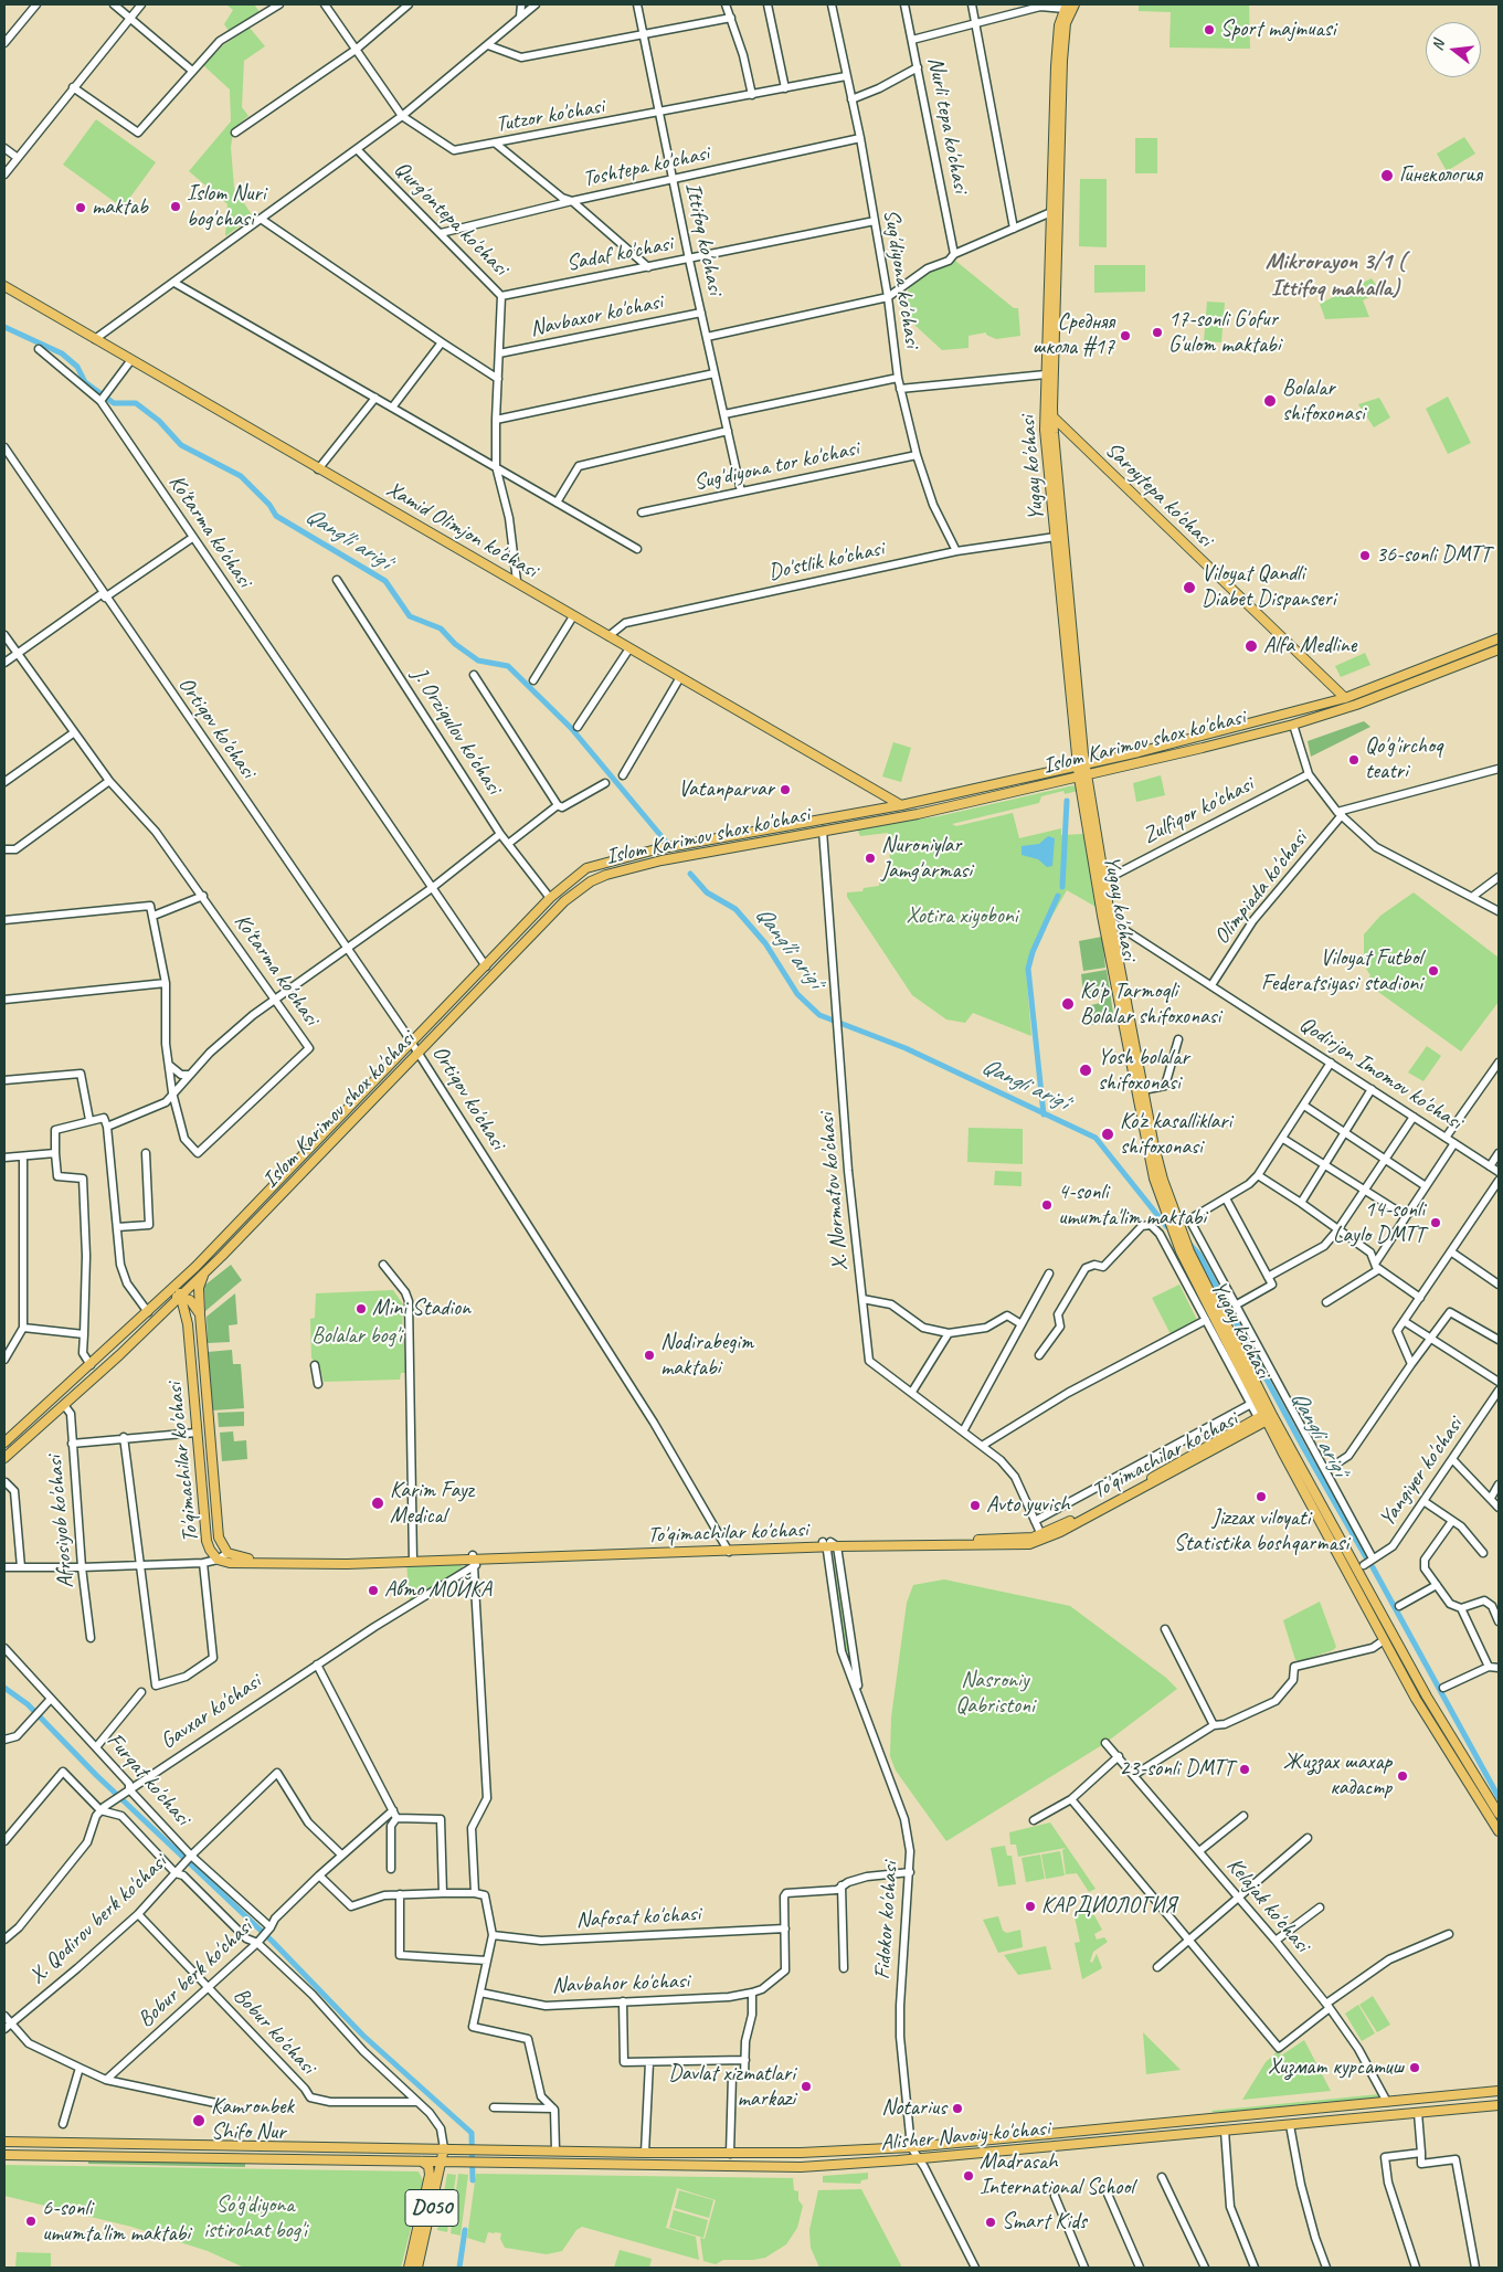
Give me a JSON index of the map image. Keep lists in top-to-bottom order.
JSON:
{
  "streets": {
    "main road": [
      "Yugay ko'chasi",
      "Saroytepa ko'chasi",
      "Xamid Olimjon ko'chasi",
      "Islom Karimov shox ko'chasi",
      "To'qimachilar ko'chasi",
      "Alisher Navoiy ko'chasi",
      "D050"
    ],
    "street": [
      "Tutzor ko'chasi",
      "Nurli tepa ko'chasi",
      "Toshtepa ko'chasi",
      "Qurg'ontepa ko'chasi",
      "Ittifoq ko'chasi",
      "Sadaf ko'chasi",
      "Sug'diyona ko'chasi",
      "Navbaxor ko'chasi",
      "Sug'diyona tor ko'chasi",
      "Ko'tarma ko'chasi",
      "Do'stlik ko'chasi",
      "Ortiqov ko'chasi",
      "J. Orziqulov ko'chasi",
      "Zulfiqor ko'chasi",
      "Olimpiada ko'chasi",
      "Qodirjon Imomov ko'chasi",
      "X. Normatov ko'chasi",
      "Yangiyer ko'chasi",
      "Afrosiyob ko'chasi",
      "Gavxar ko'chasi",
      "Furqat ko'chasi",
      "Kelajak ko'chasi",
      "Nafosat ko'chasi",
      "X. Qodirov berk ko'chasi",
      "Fidokor ko'chasi",
      "Bobur berk ko'chasi",
      "Navbahor ko'chasi",
      "Bobur ko'chasi"
    ]
  },
  "crossings": [
    ["Tutzor ko'chasi", "Ittifoq ko'chasi"],
    ["Tutzor ko'chasi", "Sug'diyona ko'chasi"],
    ["Toshtepa ko'chasi", "Qurg'ontepa ko'chasi"],
    ["Toshtepa ko'chasi", "Ittifoq ko'chasi"],
    ["Toshtepa ko'chasi", "Sug'diyona ko'chasi"],
    ["Qurg'ontepa ko'chasi", "Sadaf ko'chasi"],
    ["Qurg'ontepa ko'chasi", "Navbaxor ko'chasi"],
    ["Qurg'ontepa ko'chasi", "Xamid Olimjon ko'chasi"],
    ["Ittifoq ko'chasi", "Sadaf ko'chasi"],
    ["Ittifoq ko'chasi", "Navbaxor ko'chasi"],
    ["Ittifoq ko'chasi", "Sug'diyona tor ko'chasi"],
    ["Sadaf ko'chasi", "Sug'diyona ko'chasi"],
    ["Sug'diyona ko'chasi", "Sug'diyona tor ko'chasi"],
    ["Sug'diyona ko'chasi", "Do'stlik ko'chasi"],
    ["Yugay ko'chasi", "Saroytepa ko'chasi"],
    ["Yugay ko'chasi", "Do'stlik ko'chasi"],
    ["Yugay ko'chasi", "Islom Karimov shox ko'chasi"],
    ["Yugay ko'chasi", "Zulfiqor ko'chasi"],
    ["Yugay ko'chasi", "Qodirjon Imomov ko'chasi"],
    ["Yugay ko'chasi", "To'qimachilar ko'chasi"],
    ["Yugay ko'chasi", "Yangiyer ko'chasi"],
    ["Saroytepa ko'chasi", "Islom Karimov shox ko'chasi"],
    ["Xamid Olimjon ko'chasi", "Do'stlik ko'chasi"],
    ["Xamid Olimjon ko'chasi", "Islom Karimov shox ko'chasi"],
    ["Ko'tarma ko'chasi", "Islom Karimov shox ko'chasi"],
    ["Ortiqov ko'chasi", "Islom Karimov shox ko'chasi"],
    ["Ortiqov ko'chasi", "To'qimachilar ko'chasi"],
    ["J. Orziqulov ko'chasi", "Islom Karimov shox ko'chasi"],
    ["Islom Karimov shox ko'chasi", "X. Normatov ko'chasi"],
    ["Islom Karimov shox ko'chasi", "To'qimachilar ko'chasi"],
    ["Islom Karimov shox ko'chasi", "Afrosiyob ko'chasi"],
    ["Olimpiada ko'chasi", "Qodirjon Imomov ko'chasi"],
    ["To'qimachilar ko'chasi", "Gavxar ko'chasi"],
    ["To'qimachilar ko'chasi", "Fidokor ko'chasi"],
    ["Gavxar ko'chasi", "Furqat ko'chasi"],
    ["Furqat ko'chasi", "X. Qodirov berk ko'chasi"],
    ["Furqat ko'chasi", "Bobur berk ko'chasi"],
    ["Kelajak ko'chasi", "Alisher Navoiy ko'chasi"],
    ["Nafosat ko'chasi", "Navbahor ko'chasi"],
    ["X. Qodirov berk ko'chasi", "Bobur berk ko'chasi"],
    ["X. Qodirov berk ko'chasi", "Bobur ko'chasi"],
    ["Fidokor ko'chasi", "Alisher Navoiy ko'chasi"],
    ["Bobur berk ko'chasi", "Bobur ko'chasi"],
    ["Alisher Navoiy ko'chasi", "D050"]
  ],
  "districts": ["Mikrorayon 3/1 ( Ittifoq mahalla)"],
  "water": ["Qang'li arig'i", "Qangli arig'i"],
  "parks": [
    "Xotira xiyoboni",
    "Bolalar bog'i",
    "Nasroniy Qabristoni",
    "So'g'diyona istirohat bog'i"
  ],
  "places": [
    "Sport majmuasi",
    "Гинекология",
    "Islom Nuri bog'chasi",
    "maktab",
    "17-sonli G'ofur G'ulom maktabi",
    "Средняя школа #17",
    "Bolalar shifoxonasi",
    "36-sonli DMTT",
    "Viloyat Qandli Diabet Dispanseri",
    "Alfa Medline",
    "Qo'g'irchoq teatri",
    "Vatanparvar",
    "Nuroniylar Jamg'armasi",
    "Viloyat Futbol Federatsiyasi stadioni",
    "Ko'p Tarmoqli Bolalar shifoxonasi",
    "Yosh bolalar shifoxonasi",
    "Ko'z kasalliklari shifoxonasi",
    "4-sonli umumta'lim maktabi",
    "14-sonli Laylo DMTT",
    "Mini Stadion",
    "Nodirabegim maktabi",
    "Jizzax viloyati Statistika boshqarmasi",
    "Karim Fayz Medical",
    "Avto yuvish",
    "Авто МОЙКА",
    "23-sonli DMTT",
    "Жиззах шахар кадастр",
    "КАРДИОЛОГИЯ",
    "Хизмат курсатиш",
    "Davlat xizmatlari markazi",
    "Notarius",
    "Kamronbek Shifo Nur",
    "Madrasah International School",
    "6-sonli umumta'lim maktabi",
    "Smart Kids"
  ],
  "north": "left"
}
